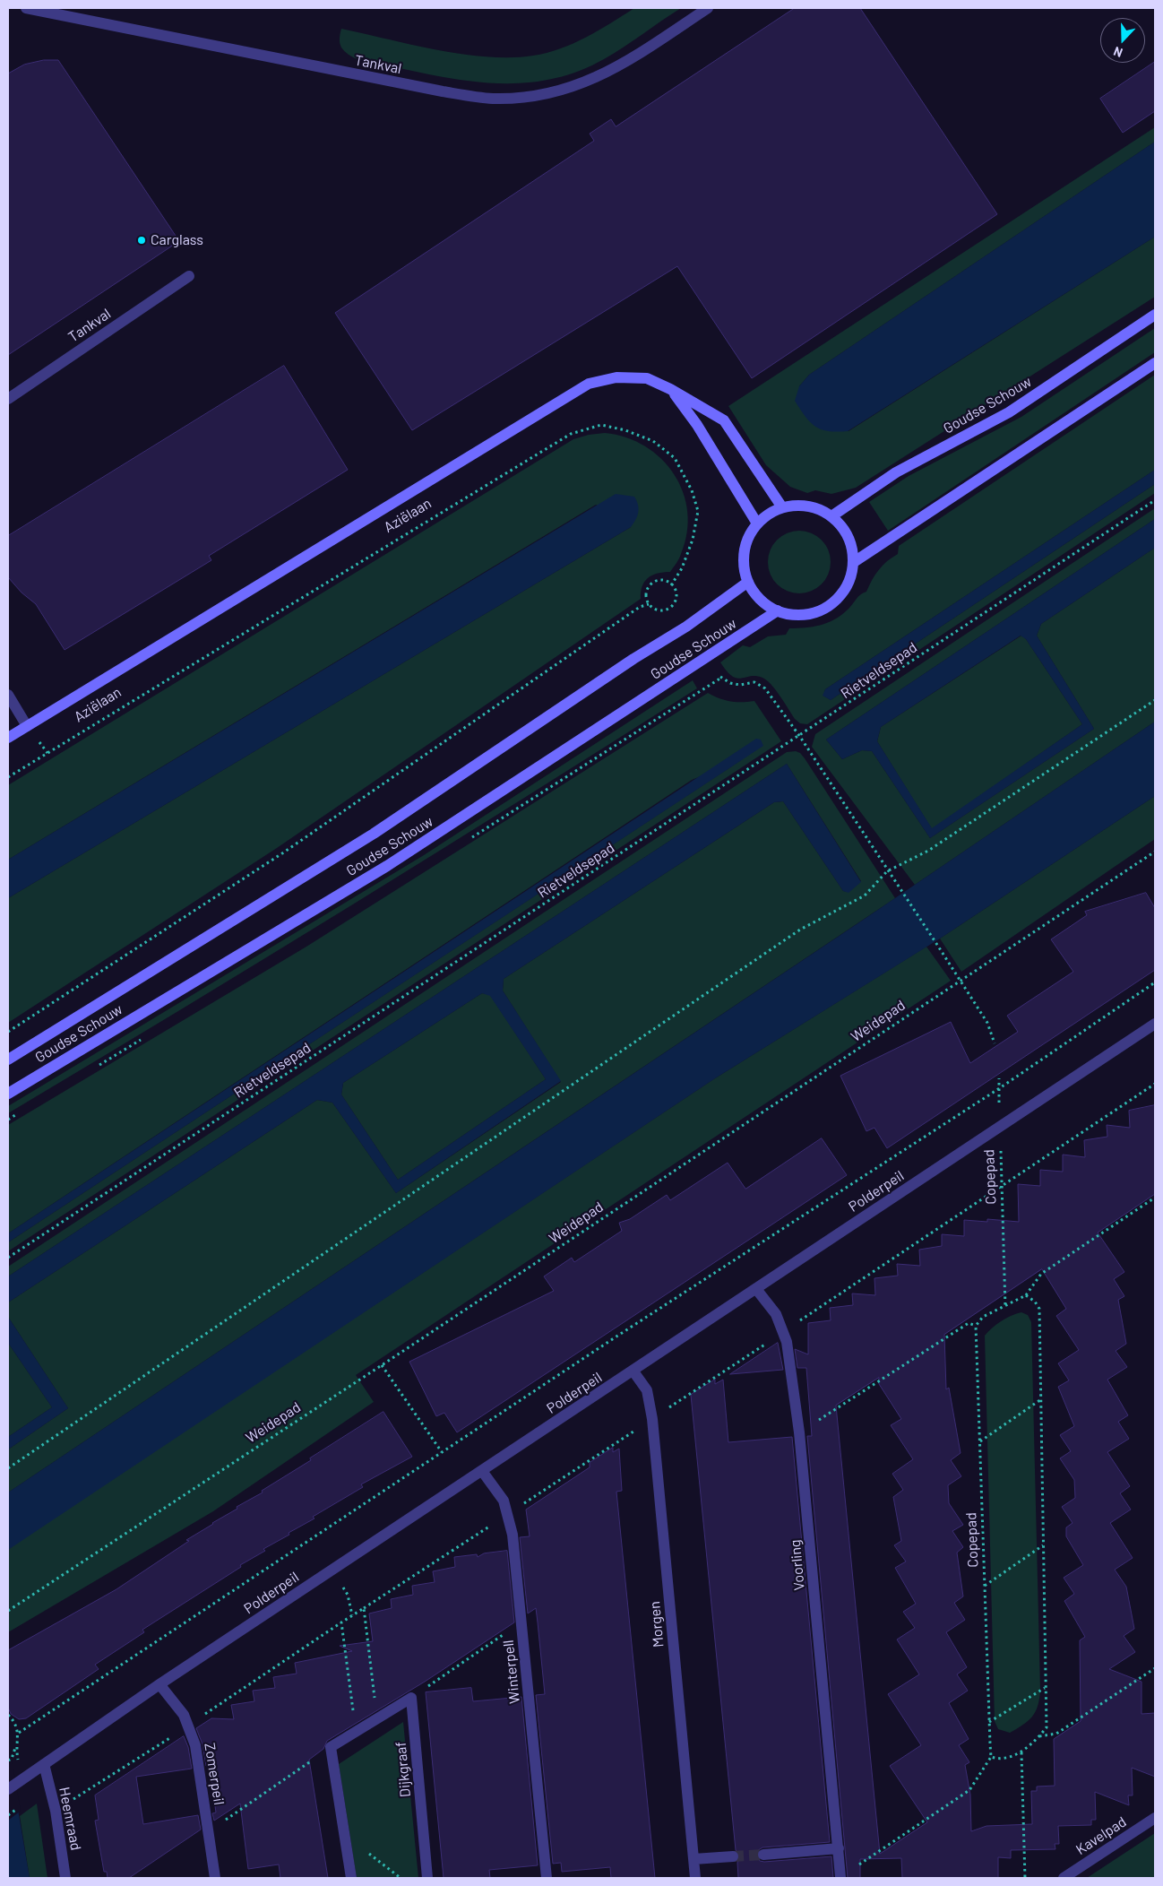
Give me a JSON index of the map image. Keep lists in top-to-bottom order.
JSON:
{
  "streets": {
    "main road": ["Goudse Schouw", "Aziëlaan"],
    "street": [
      "Tankval",
      "Polderpeil",
      "Voorling",
      "Morgen",
      "Winterpell",
      "Dijkgraaf",
      "Zomerpeil",
      "Heemraad",
      "Kavelpad"
    ],
    "path": ["Rietveldsepad", "Weidepad", "Copepad"]
  },
  "crossings": [
    ["Goudse Schouw", "Aziëlaan"],
    ["Copepad", "Polderpeil"],
    ["Polderpeil", "Voorling"],
    ["Polderpeil", "Morgen"],
    ["Polderpeil", "Winterpell"],
    ["Polderpeil", "Zomerpeil"],
    ["Polderpeil", "Heemraad"]
  ],
  "places": ["Carglass"],
  "north": "bottom"
}
